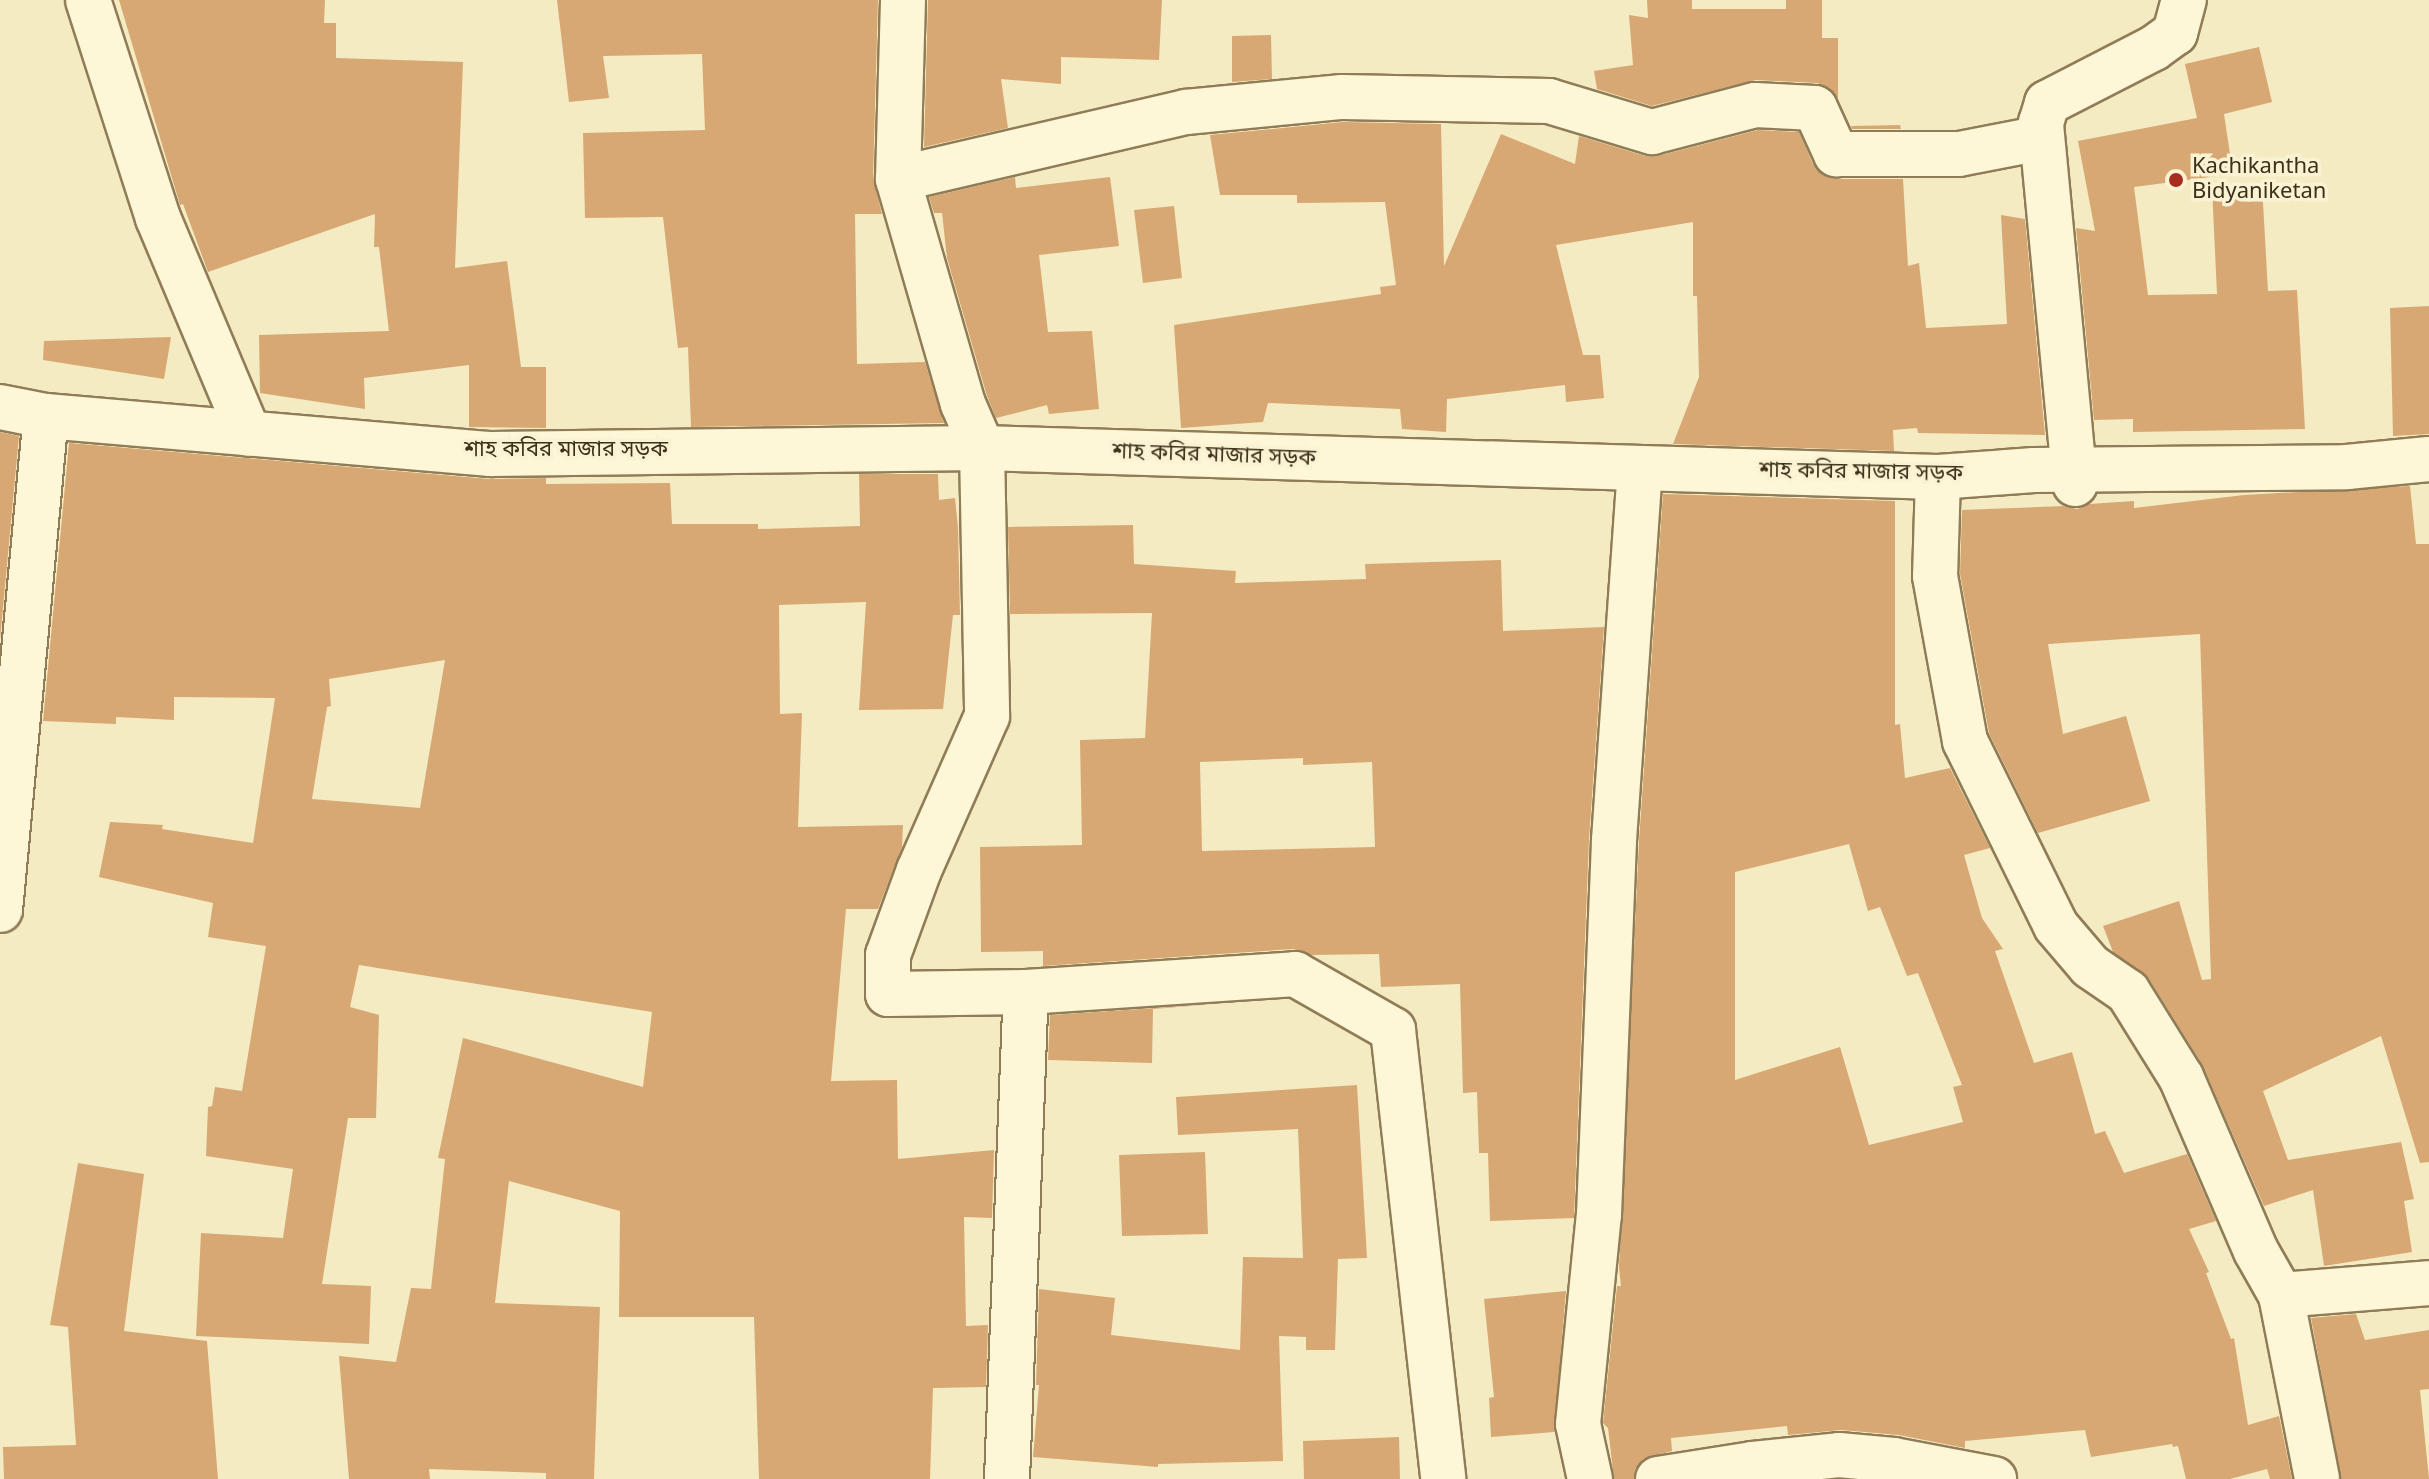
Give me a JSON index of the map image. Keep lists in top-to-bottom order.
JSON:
{
  "streets": {
    "street": ["শাহ কবির মাজার সড়ক"]
  },
  "places": ["Kachikantha Bidyaniketan"]
}
